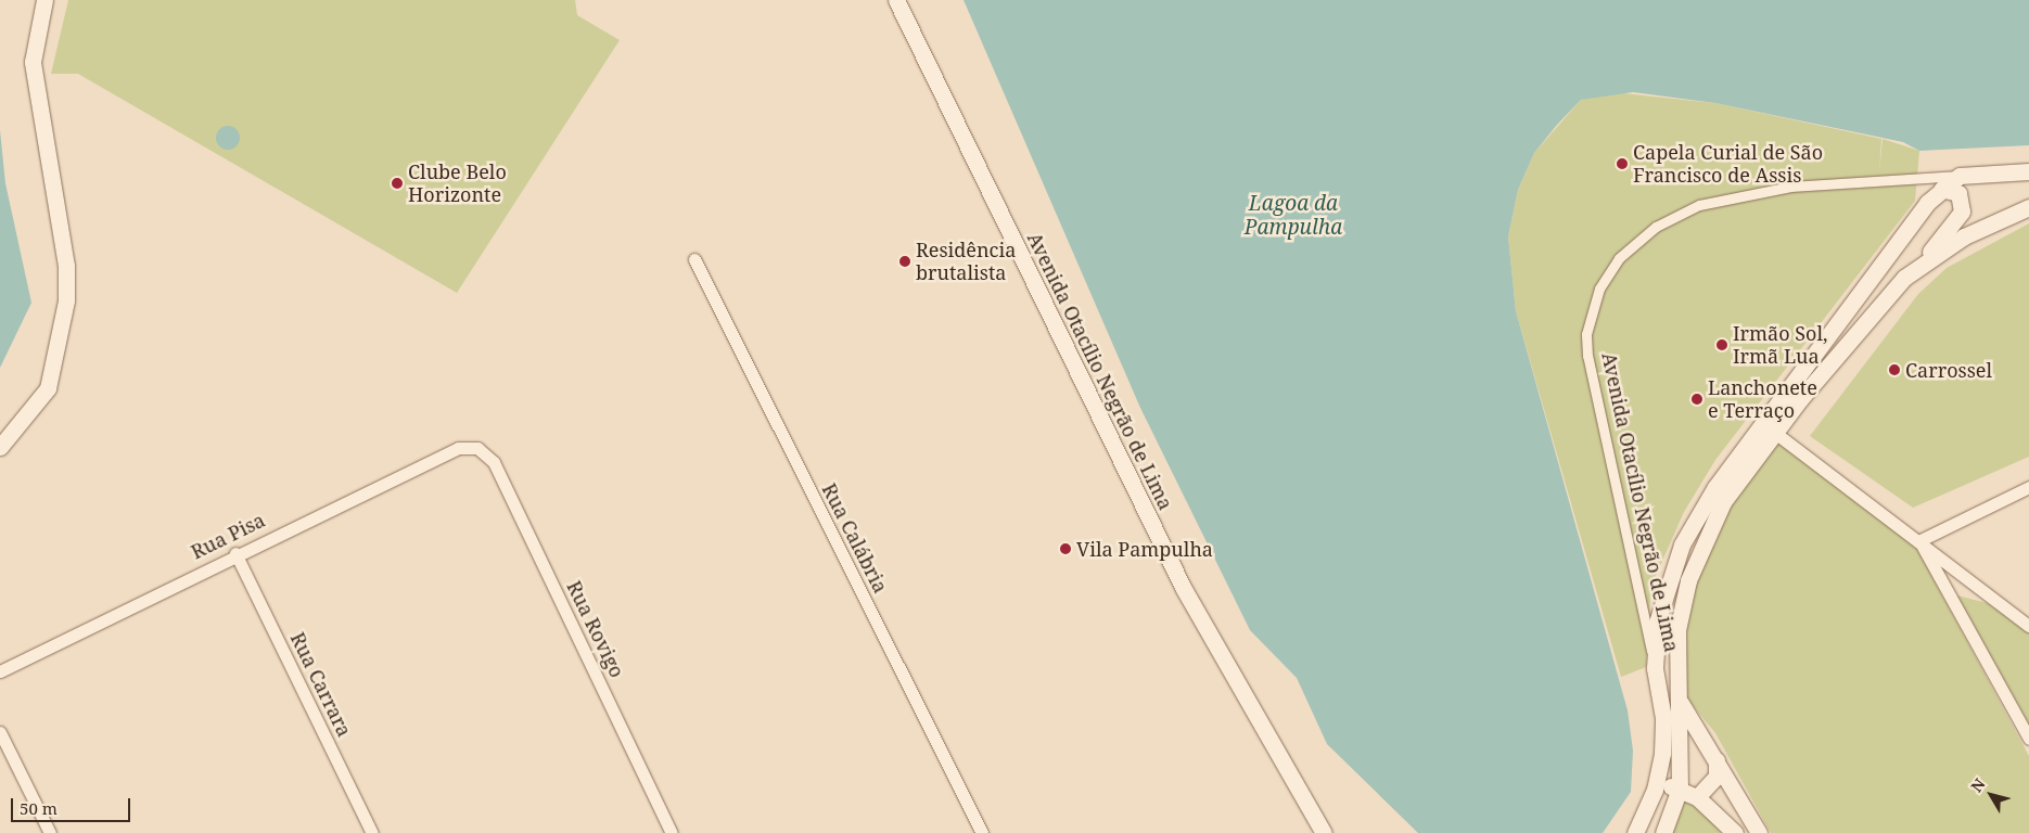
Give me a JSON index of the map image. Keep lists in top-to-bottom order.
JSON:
{
  "streets": {
    "street": [
      "Avenida Otacílio Negrão de Lima",
      "Rua Pisa",
      "Rua Calábria",
      "Rua Rovigo",
      "Rua Carrara"
    ]
  },
  "crossings": [
    ["Rua Pisa", "Rua Rovigo"],
    ["Rua Pisa", "Rua Carrara"]
  ],
  "water": ["Lagoa da Pampulha"],
  "places": [
    "Capela Curial de São Francisco de Assis",
    "Clube Belo Horizonte",
    "Residência brutalista",
    "Irmão Sol, Irmã Lua",
    "Carrossel",
    "Lanchonete e Terraço",
    "Vila Pampulha"
  ],
  "scale_bar": "50 m",
  "north": "top left"
}
